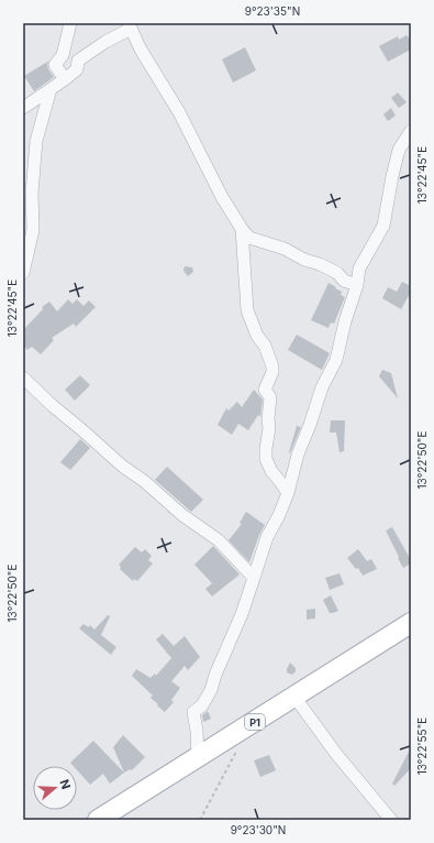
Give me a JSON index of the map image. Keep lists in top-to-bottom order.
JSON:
{
  "streets": {
    "main road": ["P1"]
  },
  "north": "right",
  "coordinates": [
    "9°23'35\"N",
    "13°22'45\"E",
    "13°22'50\"E",
    "13°22'55\"E",
    "9°23'30\"N"
  ]
}
